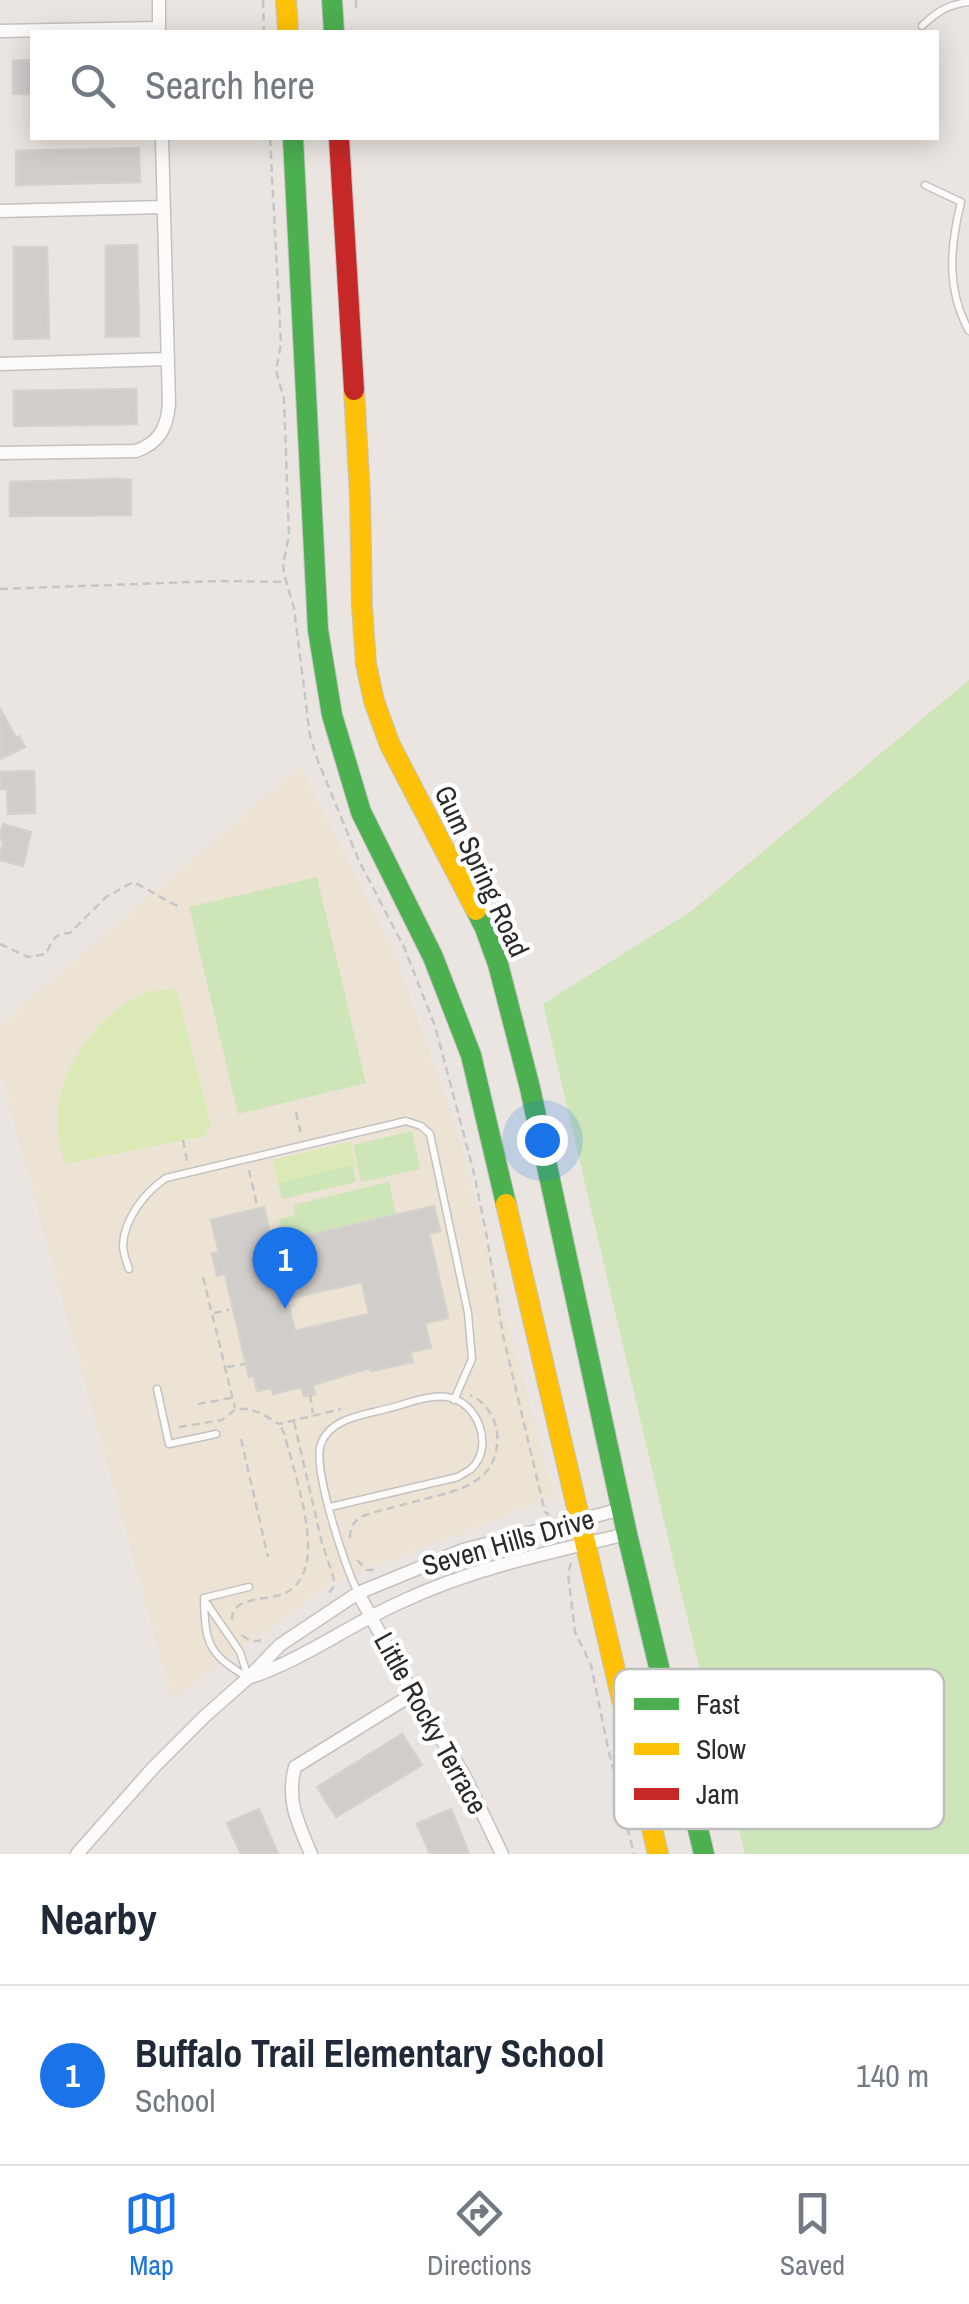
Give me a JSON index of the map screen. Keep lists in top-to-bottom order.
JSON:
{
  "streets": {
    "main road": ["Gum Spring Road"],
    "street": ["Seven Hills Drive", "Little Rocky Terrace"]
  },
  "crossings": [
    ["Gum Spring Road", "Seven Hills Drive"],
    ["Seven Hills Drive", "Little Rocky Terrace"]
  ],
  "legend": ["Fast", "Slow", "Jam"],
  "page": {
    "search": "Search here",
    "pins": "1",
    "heading": "Nearby",
    "list": [
      {
        "mark": "1",
        "name": "Buffalo Trail Elementary School",
        "note": "School",
        "value": "140 m"
      }
    ],
    "nav": ["Map", "Directions", "Saved"]
  }
}
